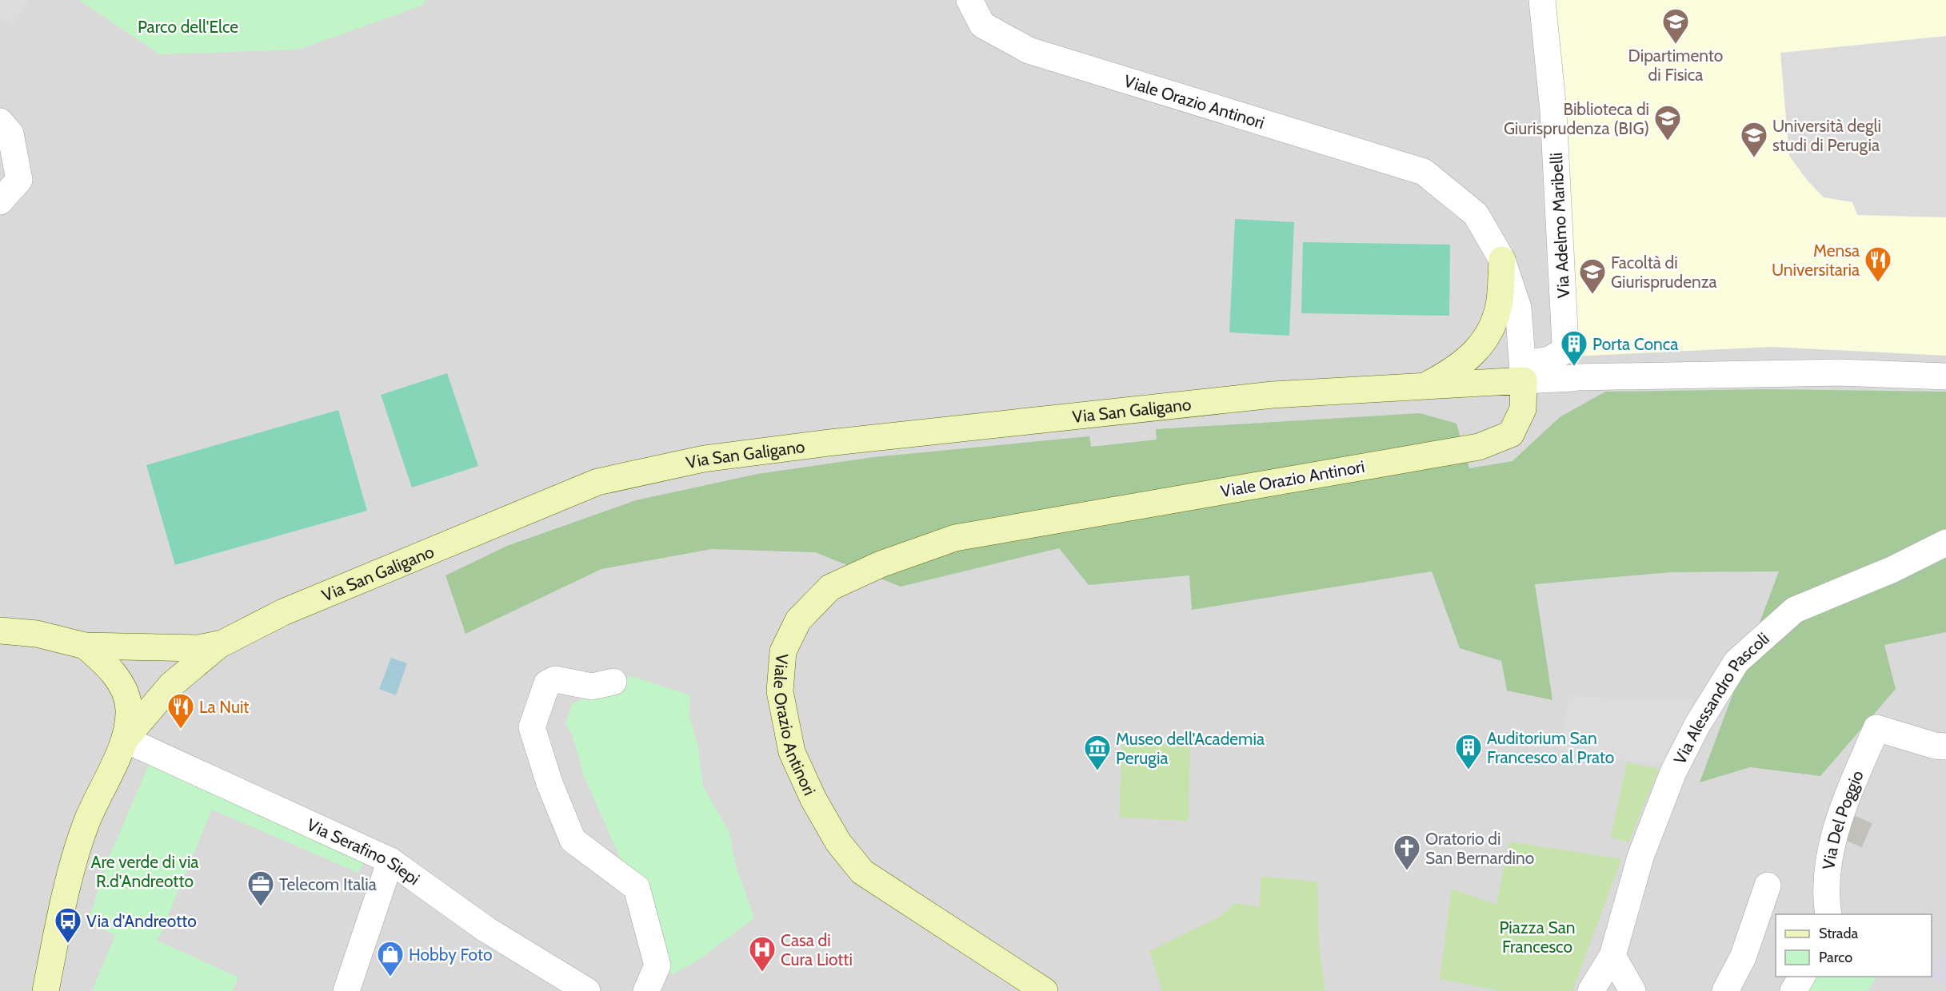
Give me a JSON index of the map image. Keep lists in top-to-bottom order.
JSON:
{
  "streets": {
    "street": [
      "Viale Orazio Antinori",
      "Via Adelmo Maribelli",
      "Via San Galigano",
      "Via Alessandro Pascoli",
      "Via Del Poggio",
      "Via Serafino Siepi"
    ]
  },
  "crossings": [
    ["Viale Orazio Antinori", "Via Adelmo Maribelli"],
    ["Viale Orazio Antinori", "Via San Galigano"],
    ["Via Adelmo Maribelli", "Via San Galigano"]
  ],
  "parks": ["Parco dell'Elce", "Are verde di via R.d'Andreotto", "Piazza San Francesco"],
  "places": {
    "school or university": [
      "Dipartimento di Fisica",
      "Biblioteca di Giurisprudenza (BIG)",
      "Università degli studi di Perugia",
      "Facoltà di Giurisprudenza"
    ],
    "restaurant": ["Mensa Universitaria", "La Nuit"],
    "building": ["Porta Conca", "Auditorium San Francesco al Prato"],
    "museum": ["Museo dell'Academia Perugia"],
    "church": ["Oratorio di San Bernardino"],
    "office": ["Telecom Italia"],
    "bus stop": ["Via d'Andreotto"],
    "hospital": ["Casa di Cura Liotti"],
    "shop": ["Hobby Foto"]
  },
  "legend": ["Strada", "Parco"]
}
